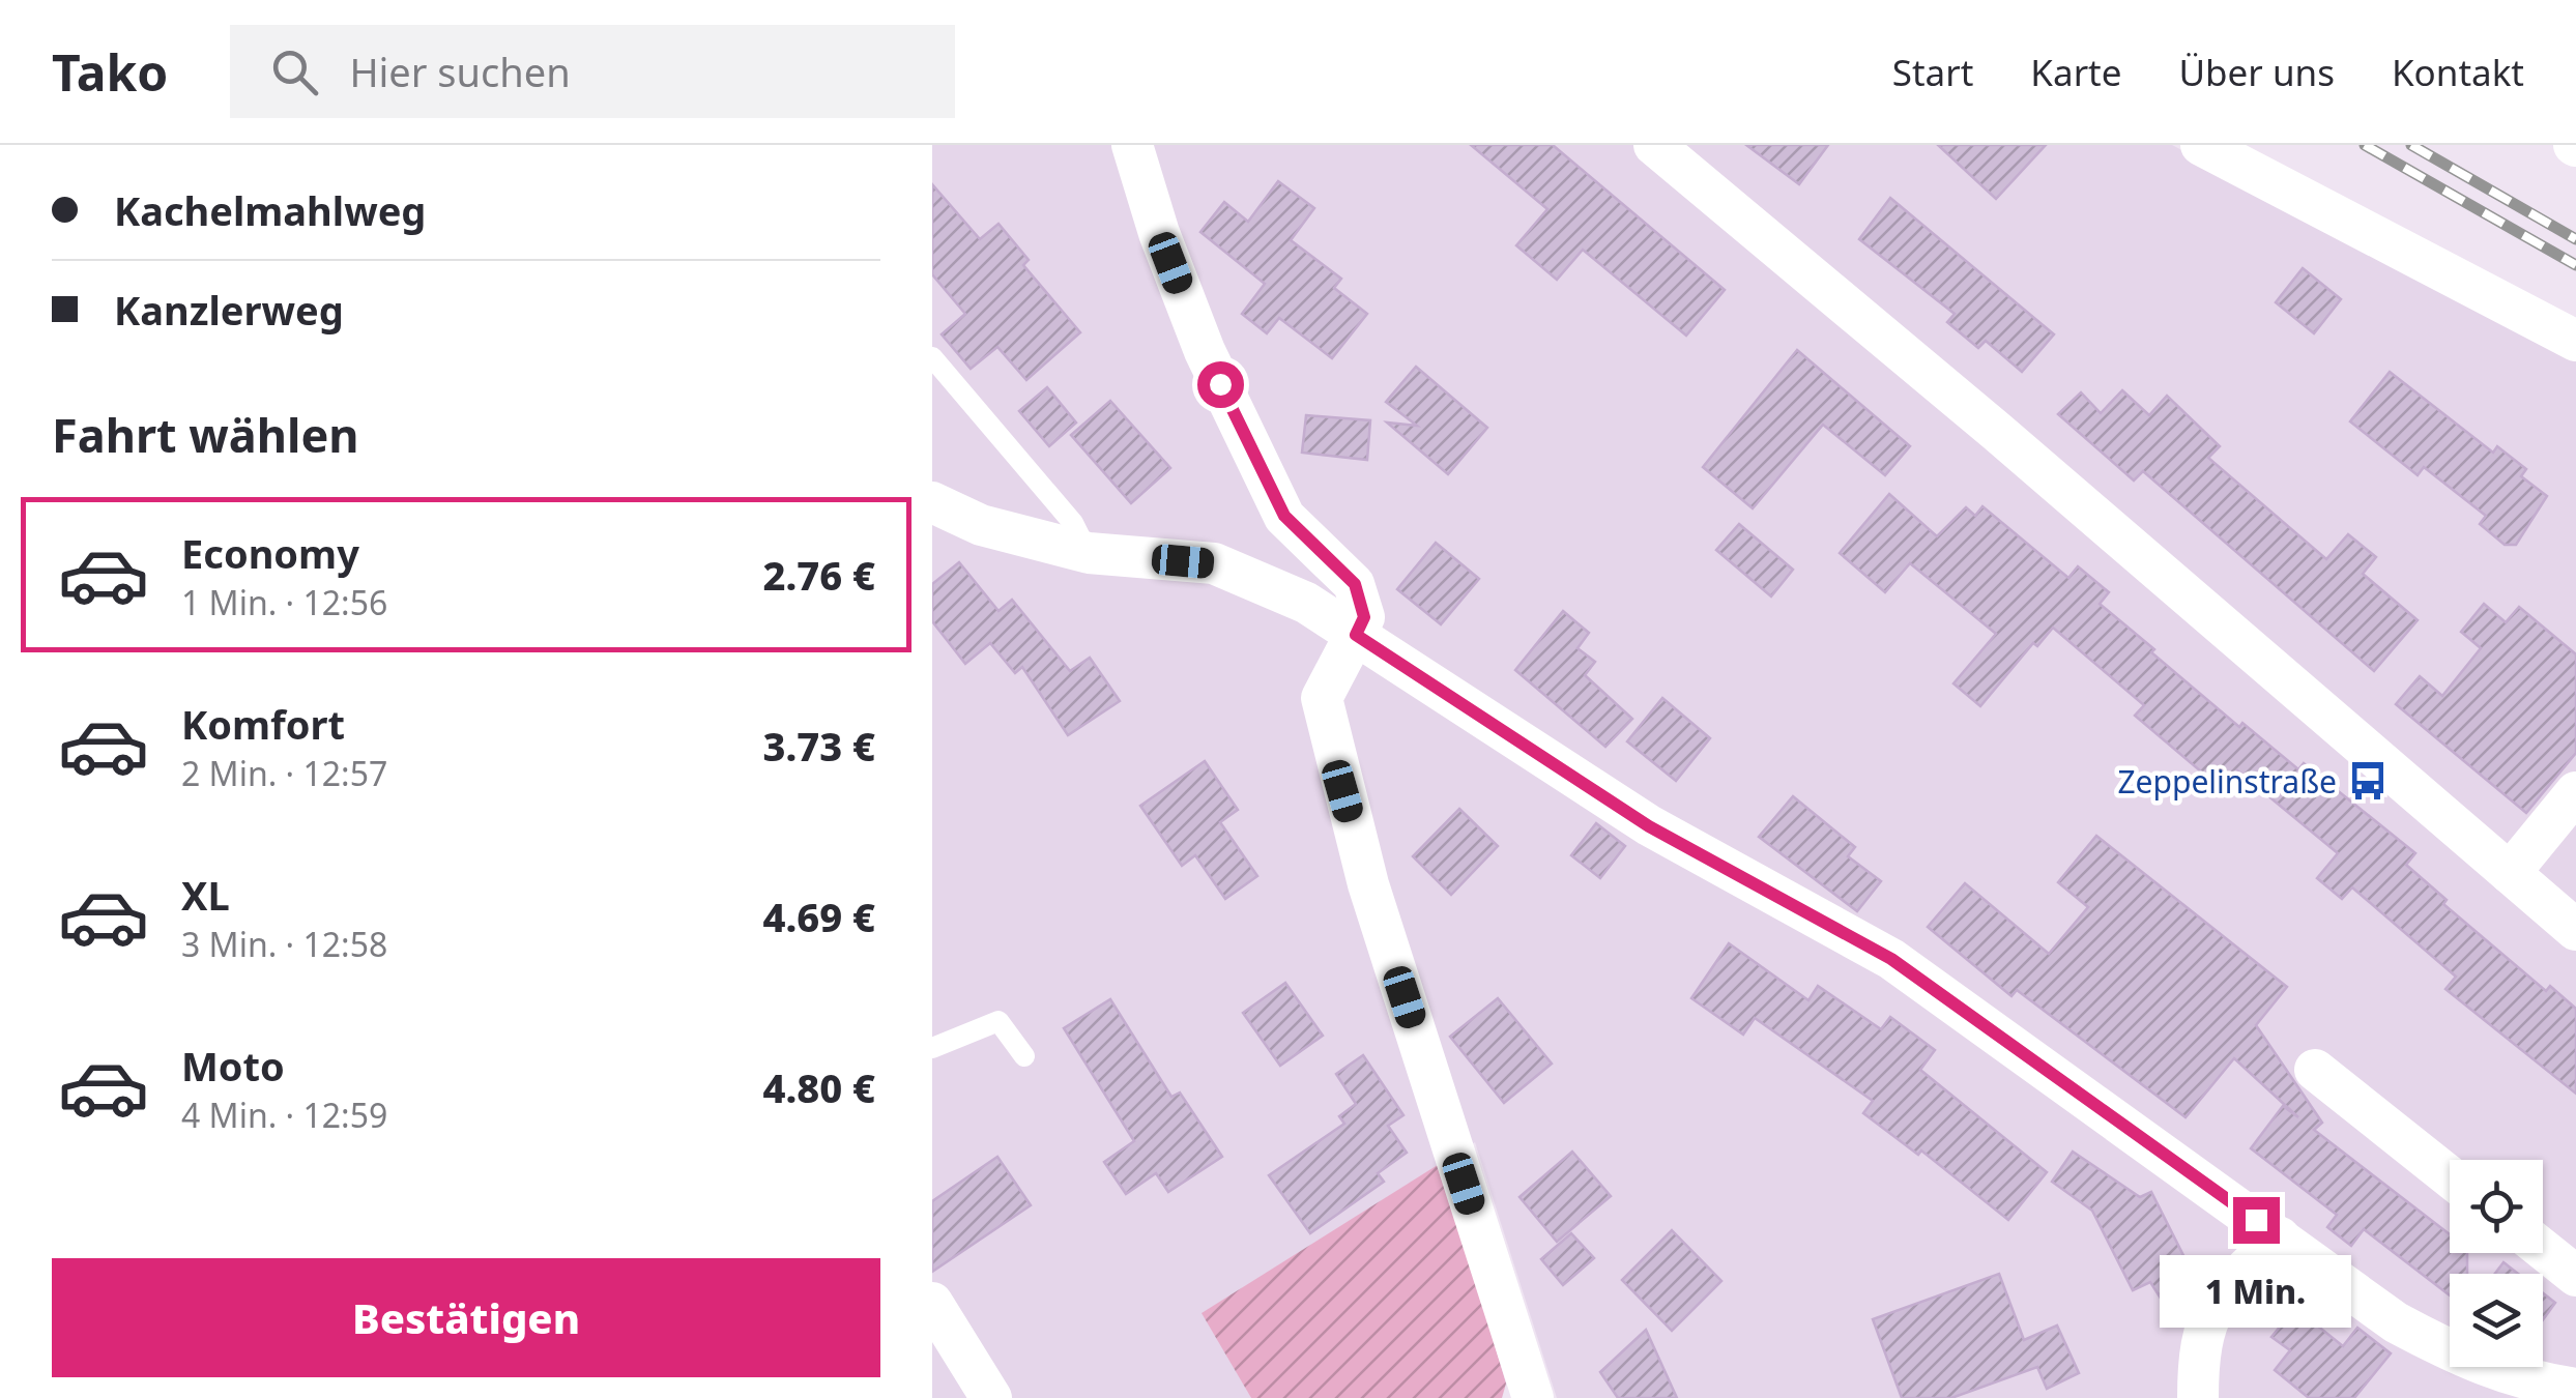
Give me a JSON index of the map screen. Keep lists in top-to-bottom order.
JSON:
{
  "places": {
    "bus stop": ["Zeppelinstraße"]
  },
  "page": {
    "header": "Tako",
    "search": "Hier suchen",
    "nav": [
      "Start",
      "Karte",
      "Über uns",
      "Kontakt"
    ],
    "banner": ["Kachelmahlweg", "Kanzlerweg"],
    "heading": "Fahrt wählen",
    "list": [
      {
        "name": "Economy",
        "note": "1 Min. · 12:56",
        "value": "2.76 €"
      },
      {
        "name": "Komfort",
        "note": "2 Min. · 12:57",
        "value": "3.73 €"
      },
      {
        "name": "XL",
        "note": "3 Min. · 12:58",
        "value": "4.69 €"
      },
      {
        "name": "Moto",
        "note": "4 Min. · 12:59",
        "value": "4.80 €"
      }
    ],
    "buttons": "Bestätigen",
    "bubble": "1 Min."
  }
}
